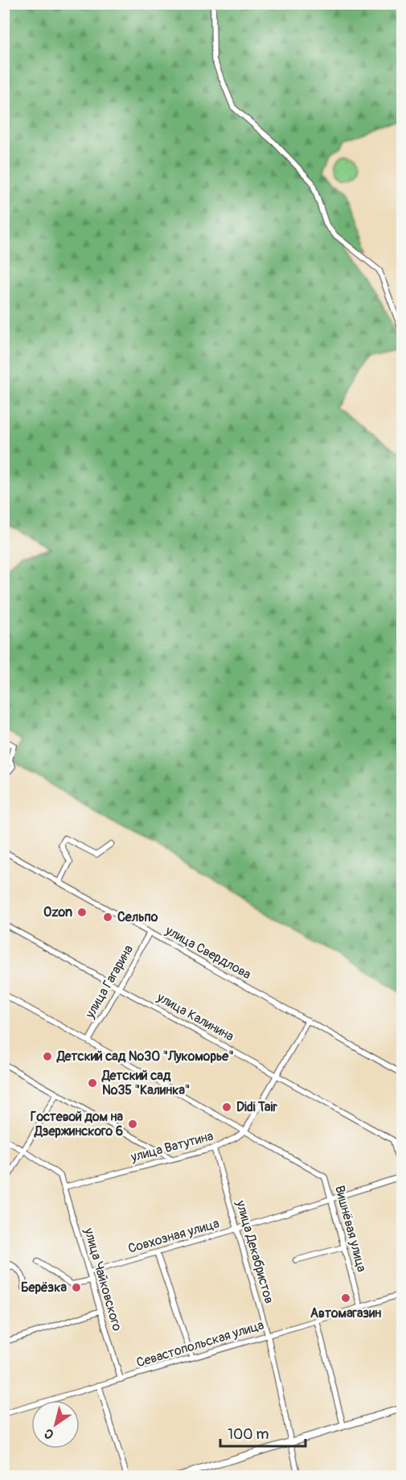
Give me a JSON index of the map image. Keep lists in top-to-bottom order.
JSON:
{
  "streets": {
    "street": [
      "улица Свердлова",
      "улица Гагарина",
      "улица Калинина",
      "улица Ватутина",
      "Вишнёвая улица",
      "Совхозная улица",
      "улица Декабристов",
      "улица Чайковского",
      "Севастопольская улица"
    ]
  },
  "crossings": [
    ["улица Свердлова", "улица Гагарина"],
    ["улица Свердлова", "улица Ватутина"],
    ["улица Гагарина", "улица Калинина"],
    ["улица Гагарина", "Вишнёвая улица"],
    ["улица Калинина", "улица Ватутина"],
    ["улица Калинина", "Совхозная улица"],
    ["улица Ватутина", "Вишнёвая улица"],
    ["улица Ватутина", "улица Декабристов"],
    ["улица Ватутина", "улица Чайковского"],
    ["Вишнёвая улица", "Совхозная улица"],
    ["Вишнёвая улица", "Севастопольская улица"],
    ["Совхозная улица", "улица Декабристов"],
    ["Совхозная улица", "улица Чайковского"],
    ["улица Декабристов", "Севастопольская улица"],
    ["улица Чайковского", "Севастопольская улица"]
  ],
  "places": [
    "Ozon",
    "Сельпо",
    "Детский сад №30 \"Лукоморье\"",
    "Детский сад №35 \"Калинка\"",
    "Didi Tair",
    "Гостевой дом на Дзержинского 6",
    "Берёзка",
    "Автомагазин"
  ],
  "scale_bar": "100 m",
  "north": "bottom left"
}
